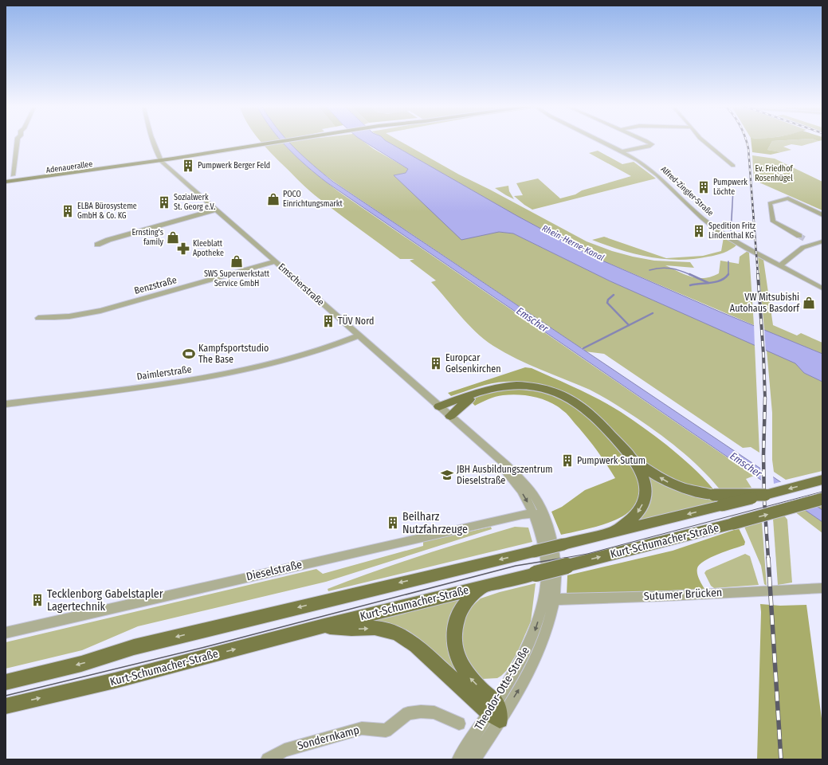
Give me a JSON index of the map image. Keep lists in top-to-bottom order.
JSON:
{
  "streets": {
    "main road": ["Adenauerallee", "Kurt-Schumacher-Straße"],
    "street": [
      "Alfred-Zingler-Straße",
      "Emscherstraße",
      "Benzstraße",
      "Daimlerstraße",
      "Dieselstraße",
      "Sutumer Brücken",
      "Theodor-Otte-Straße",
      "Sondernkamp"
    ]
  },
  "crossings": [
    ["Adenauerallee", "Emscherstraße"],
    ["Emscherstraße", "Benzstraße"],
    ["Emscherstraße", "Daimlerstraße"],
    ["Emscherstraße", "Dieselstraße"],
    ["Emscherstraße", "Sutumer Brücken"],
    ["Emscherstraße", "Theodor-Otte-Straße"],
    ["Sutumer Brücken", "Theodor-Otte-Straße"]
  ],
  "water": ["Rhein-Herne-Kanal", "Emscher"],
  "parks": ["Ev. Friedhof Rosenhügel"],
  "places": {
    "building": [
      "Pumpwerk Berger Feld",
      "Pumpwerk Löchte",
      "Sozialwerk St. Georg e.V.",
      "ELBA Bürosysteme GmbH & Co. KG",
      "Spedition Fritz Lindenthal KG",
      "TÜV Nord",
      "Europcar Gelsenkirchen",
      "Pumpwerk Sutum",
      "Beilharz Nutzfahrzeuge",
      "Tecklenborg Gabelstapler Lagertechnik"
    ],
    "shop": [
      "POCO Einrichtungsmarkt",
      "Ernsting's family",
      "SWS Superwerkstatt Service GmbH",
      "VW Mitsubishi Autohaus Basdorf"
    ],
    "pharmacy": ["Kleeblatt Apotheke"],
    "sports": ["Kampfsportstudio The Base"],
    "school or university": ["JBH Ausbildungszentrum Dieselstraße"]
  }
}
